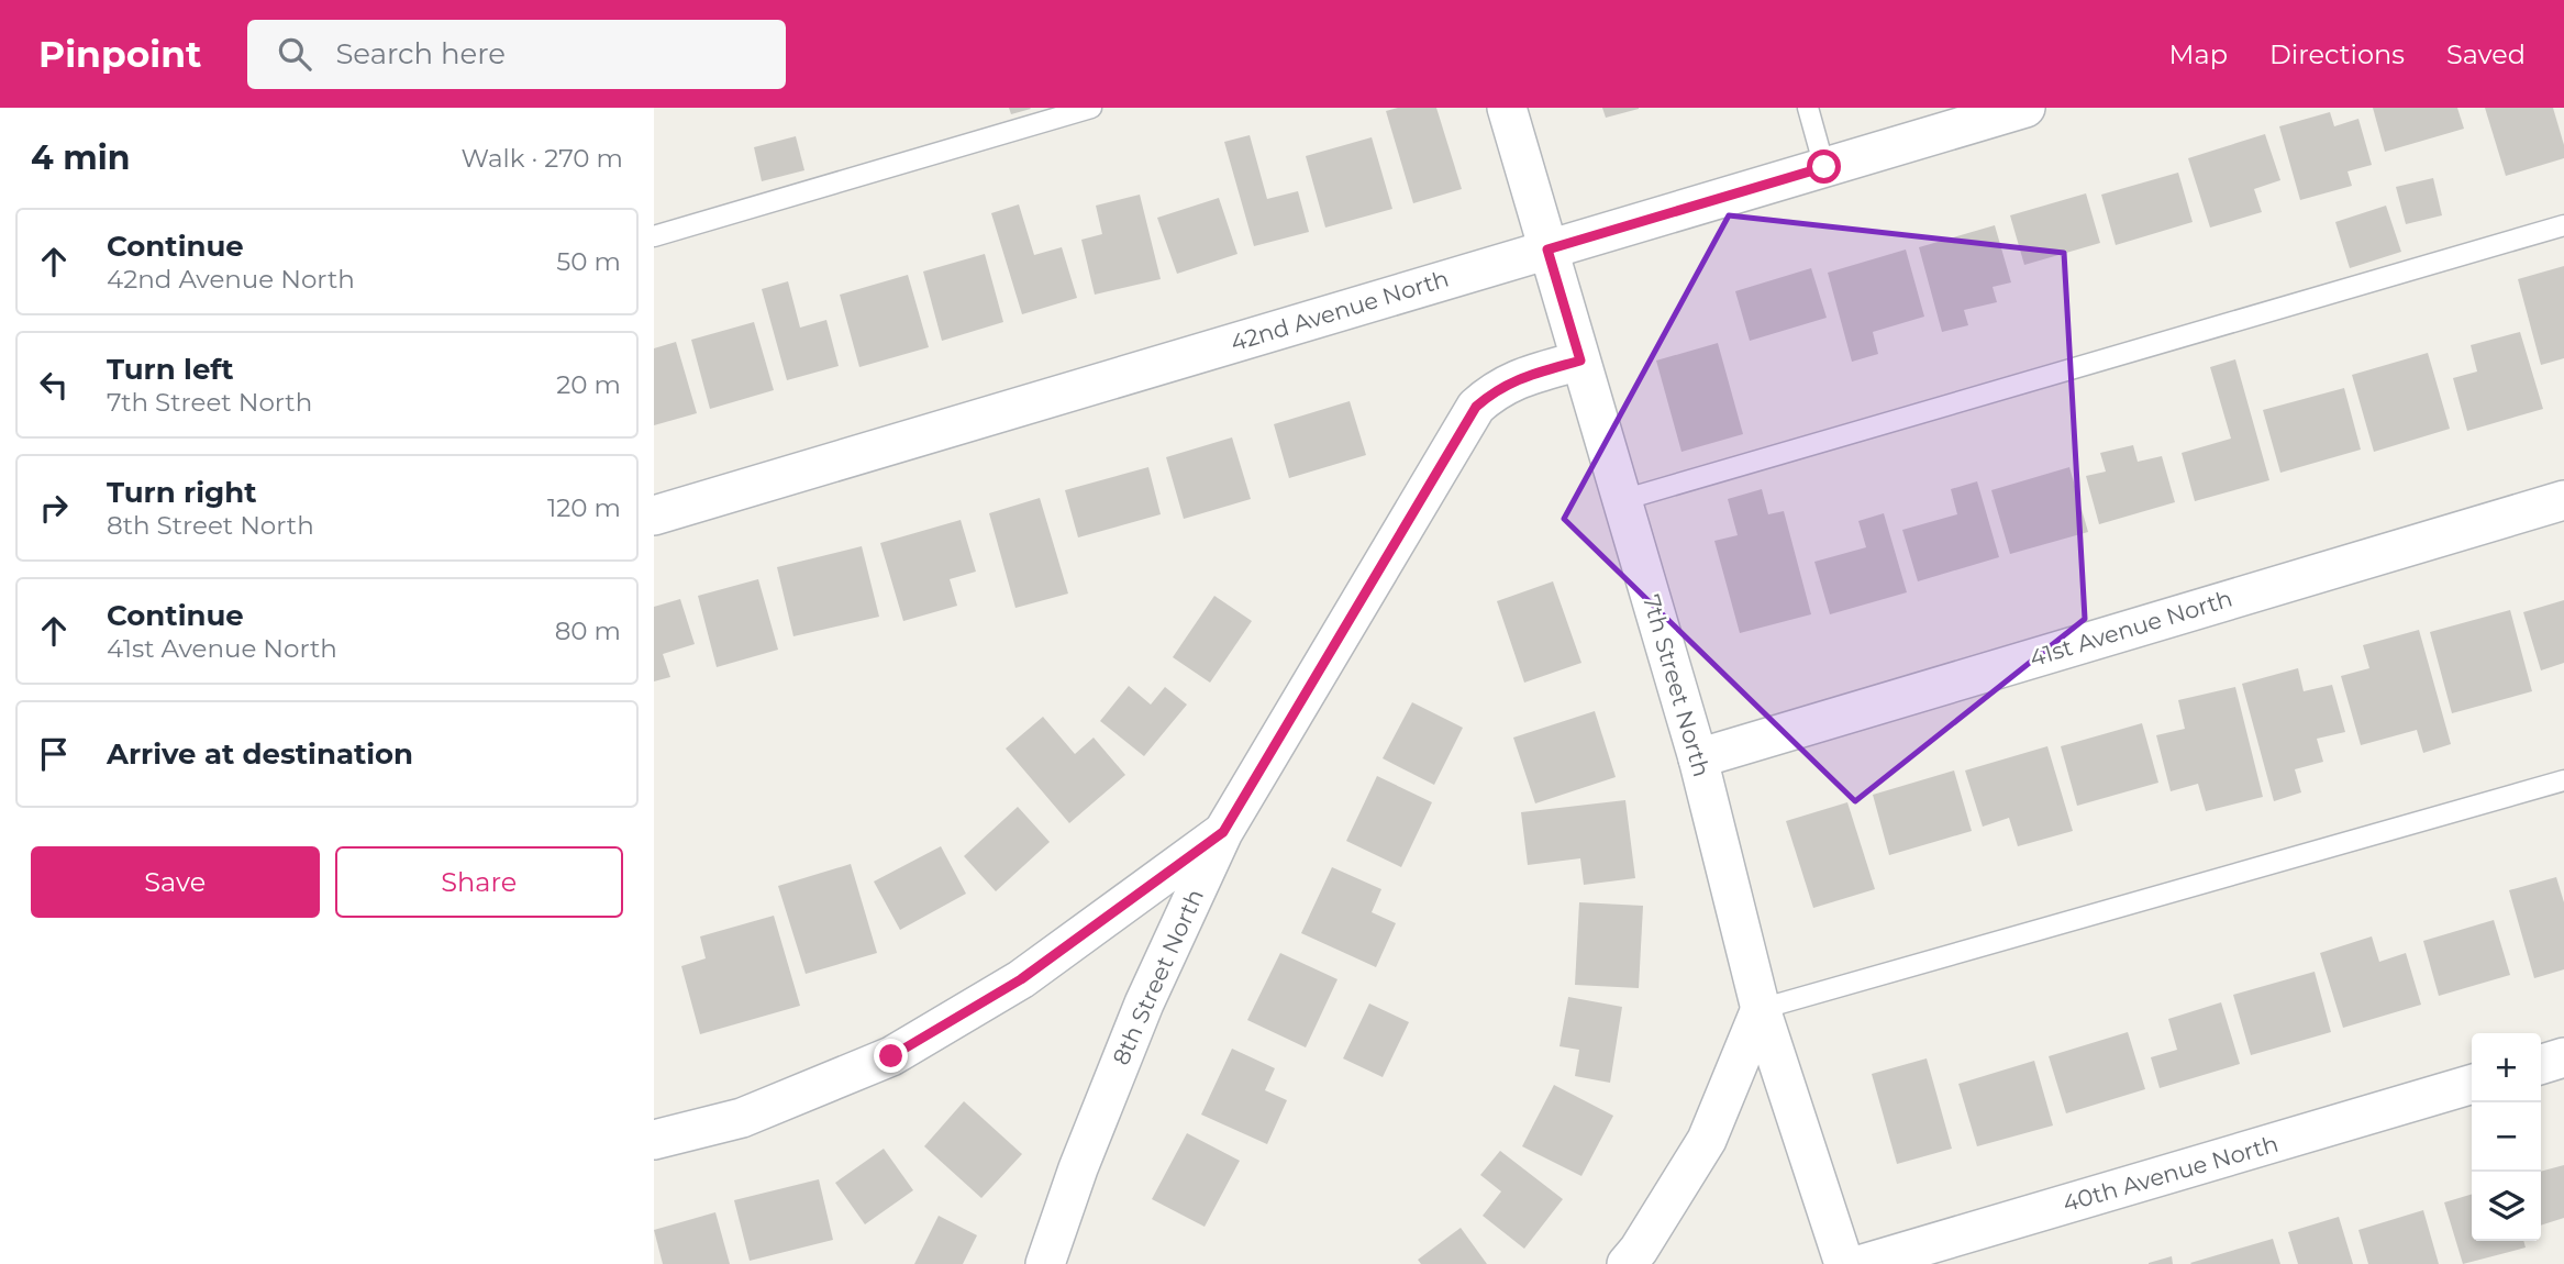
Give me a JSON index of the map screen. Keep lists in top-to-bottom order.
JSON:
{
  "streets": {
    "street": [
      "42nd Avenue North",
      "41st Avenue North",
      "7th Street North",
      "8th Street North",
      "40th Avenue North"
    ]
  },
  "crossings": [
    ["42nd Avenue North", "7th Street North"],
    ["41st Avenue North", "7th Street North"],
    ["7th Street North", "8th Street North"]
  ],
  "page": {
    "header": "Pinpoint",
    "search": "Search here",
    "nav": ["Map", "Directions", "Saved"],
    "heading": ["4 min", "Walk · 270 m"],
    "list": [
      ["Continue", "42nd Avenue North", "50 m"],
      ["Turn left", "7th Street North", "20 m"],
      ["Turn right", "8th Street North", "120 m"],
      ["Continue", "41st Avenue North", "80 m"],
      "Arrive at destination"
    ],
    "buttons": ["Save", "Share"],
    "map_buttons": ["+", "−"]
  }
}
